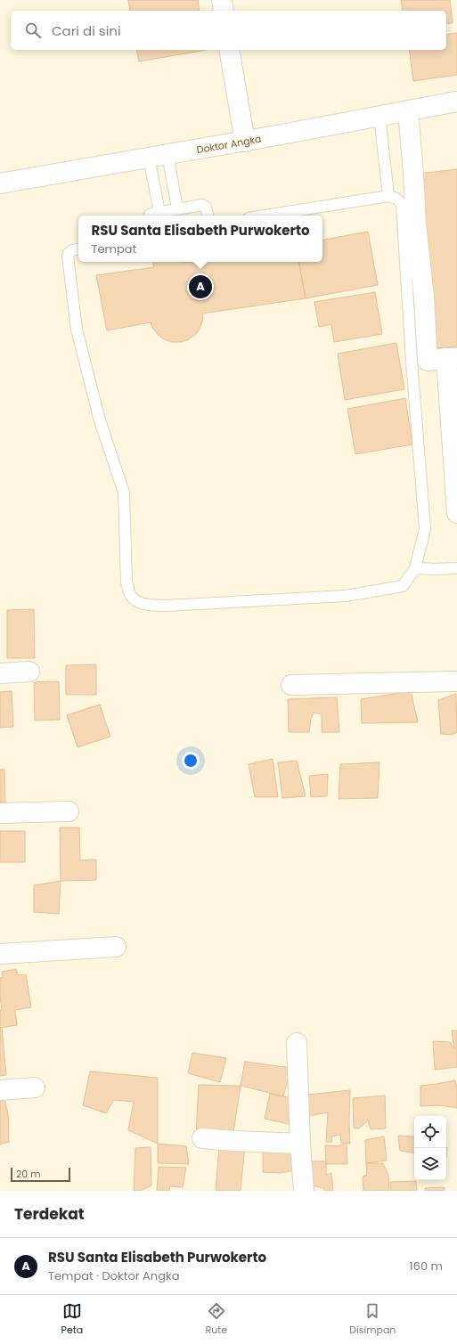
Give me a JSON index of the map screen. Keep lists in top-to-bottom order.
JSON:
{
  "streets": {
    "street": ["Doktor Angka"]
  },
  "scale_bar": "20 m",
  "page": {
    "search": "Cari di sini",
    "popup": ["RSU Santa Elisabeth Purwokerto", "Tempat"],
    "pins": "A",
    "scale": "20 m",
    "heading": "Terdekat",
    "list": [
      {
        "mark": "A",
        "name": "RSU Santa Elisabeth Purwokerto",
        "note": "Tempat · Doktor Angka",
        "value": "160 m"
      }
    ],
    "nav": ["Peta", "Rute", "Disimpan"]
  }
}
